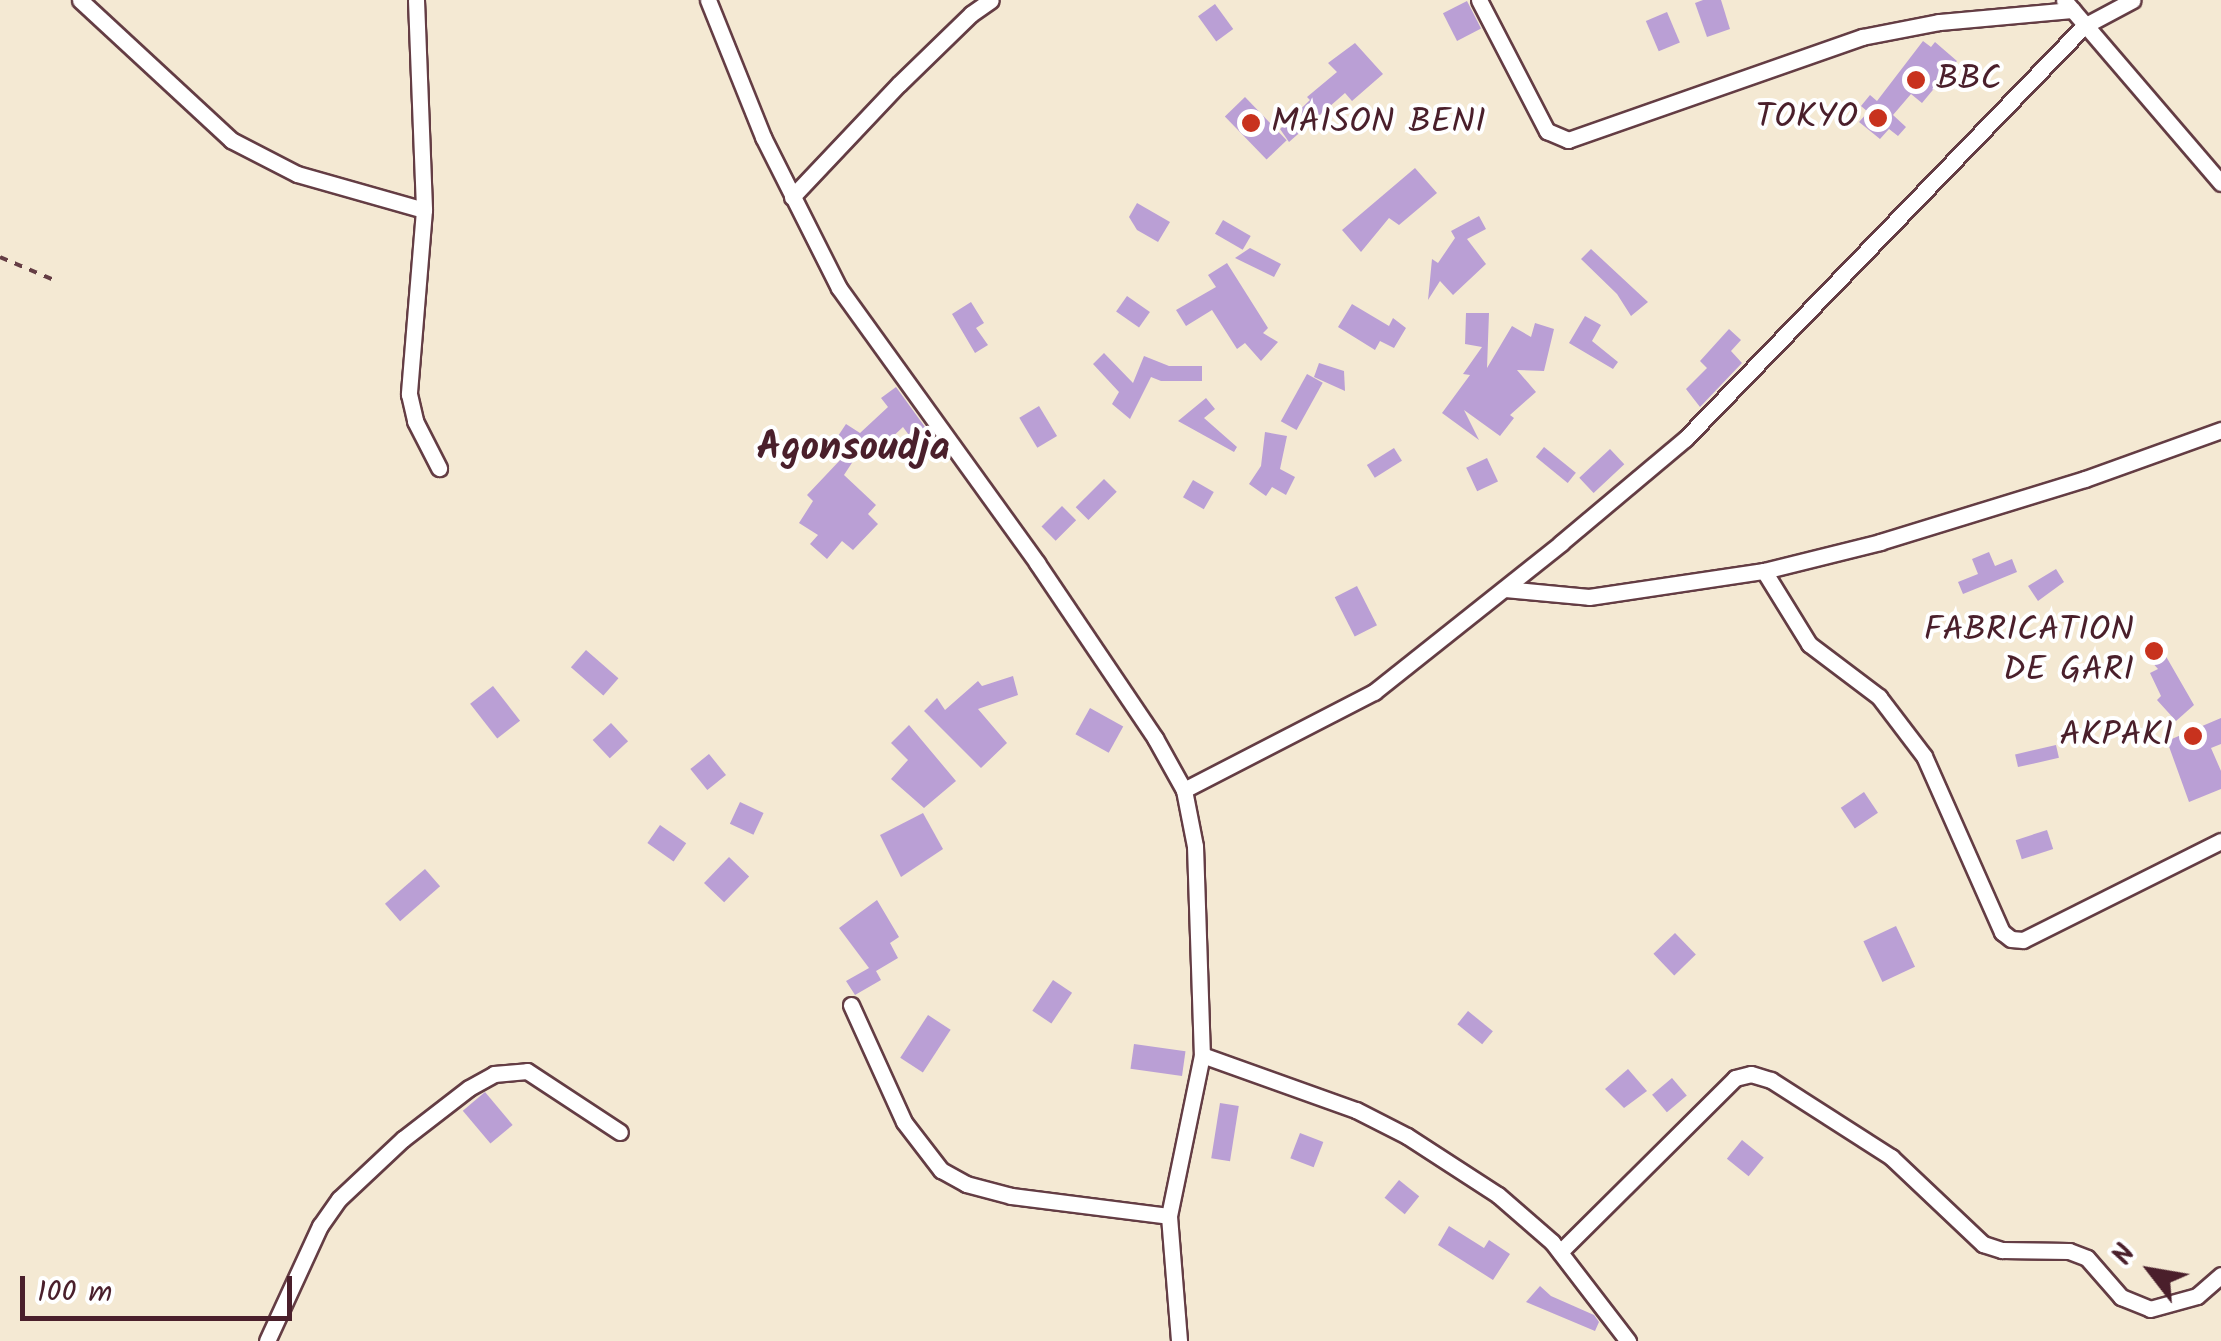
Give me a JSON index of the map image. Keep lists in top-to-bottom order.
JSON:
{
  "districts": ["Agonsoudja"],
  "places": [
    "BBC",
    "TOKYO",
    "MAISON BENI",
    "FABRICATION DE GARI",
    "AKPAKI"
  ],
  "scale_bar": "100 m",
  "north": "top left"
}
